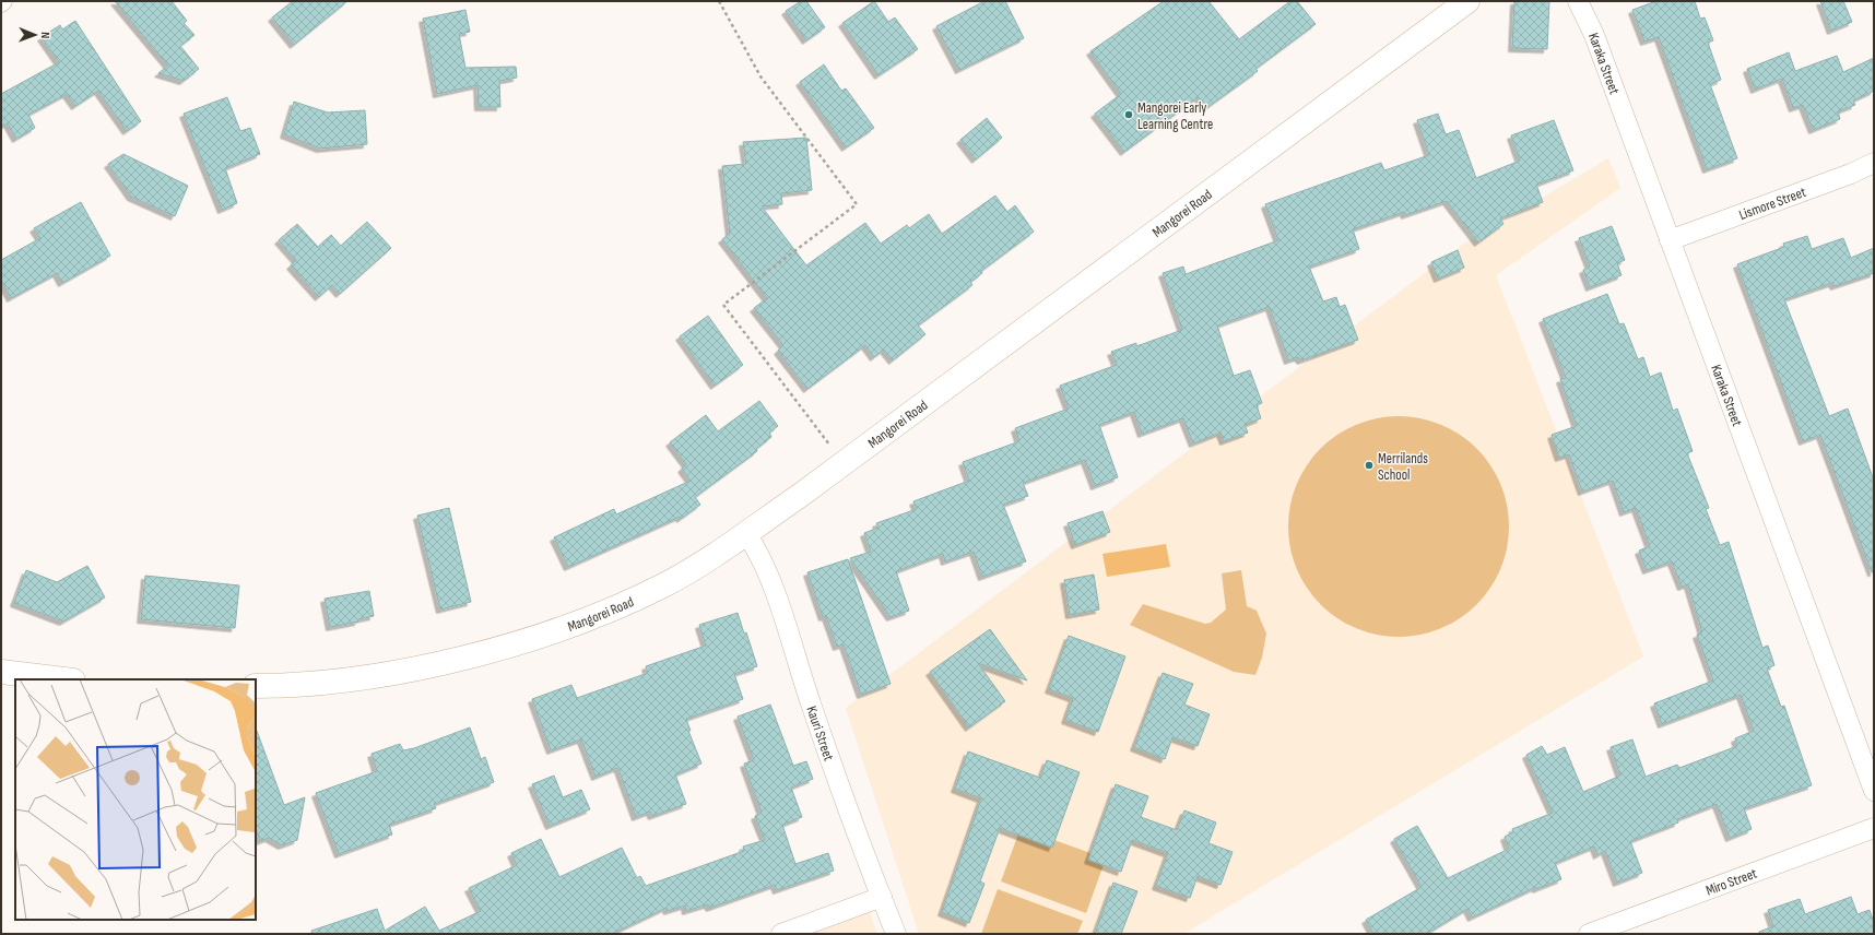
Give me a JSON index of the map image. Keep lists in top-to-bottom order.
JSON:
{
  "streets": {
    "main road": ["Mangorei Road"],
    "street": [
      "Karaka Street",
      "Lismore Street",
      "Kauri Street",
      "Miro Street"
    ]
  },
  "crossings": [
    ["Karaka Street", "Lismore Street"],
    ["Mangorei Road", "Kauri Street"]
  ],
  "places": ["Mangorei Early Learning Centre", "Merrilands School"],
  "north": "right"
}
